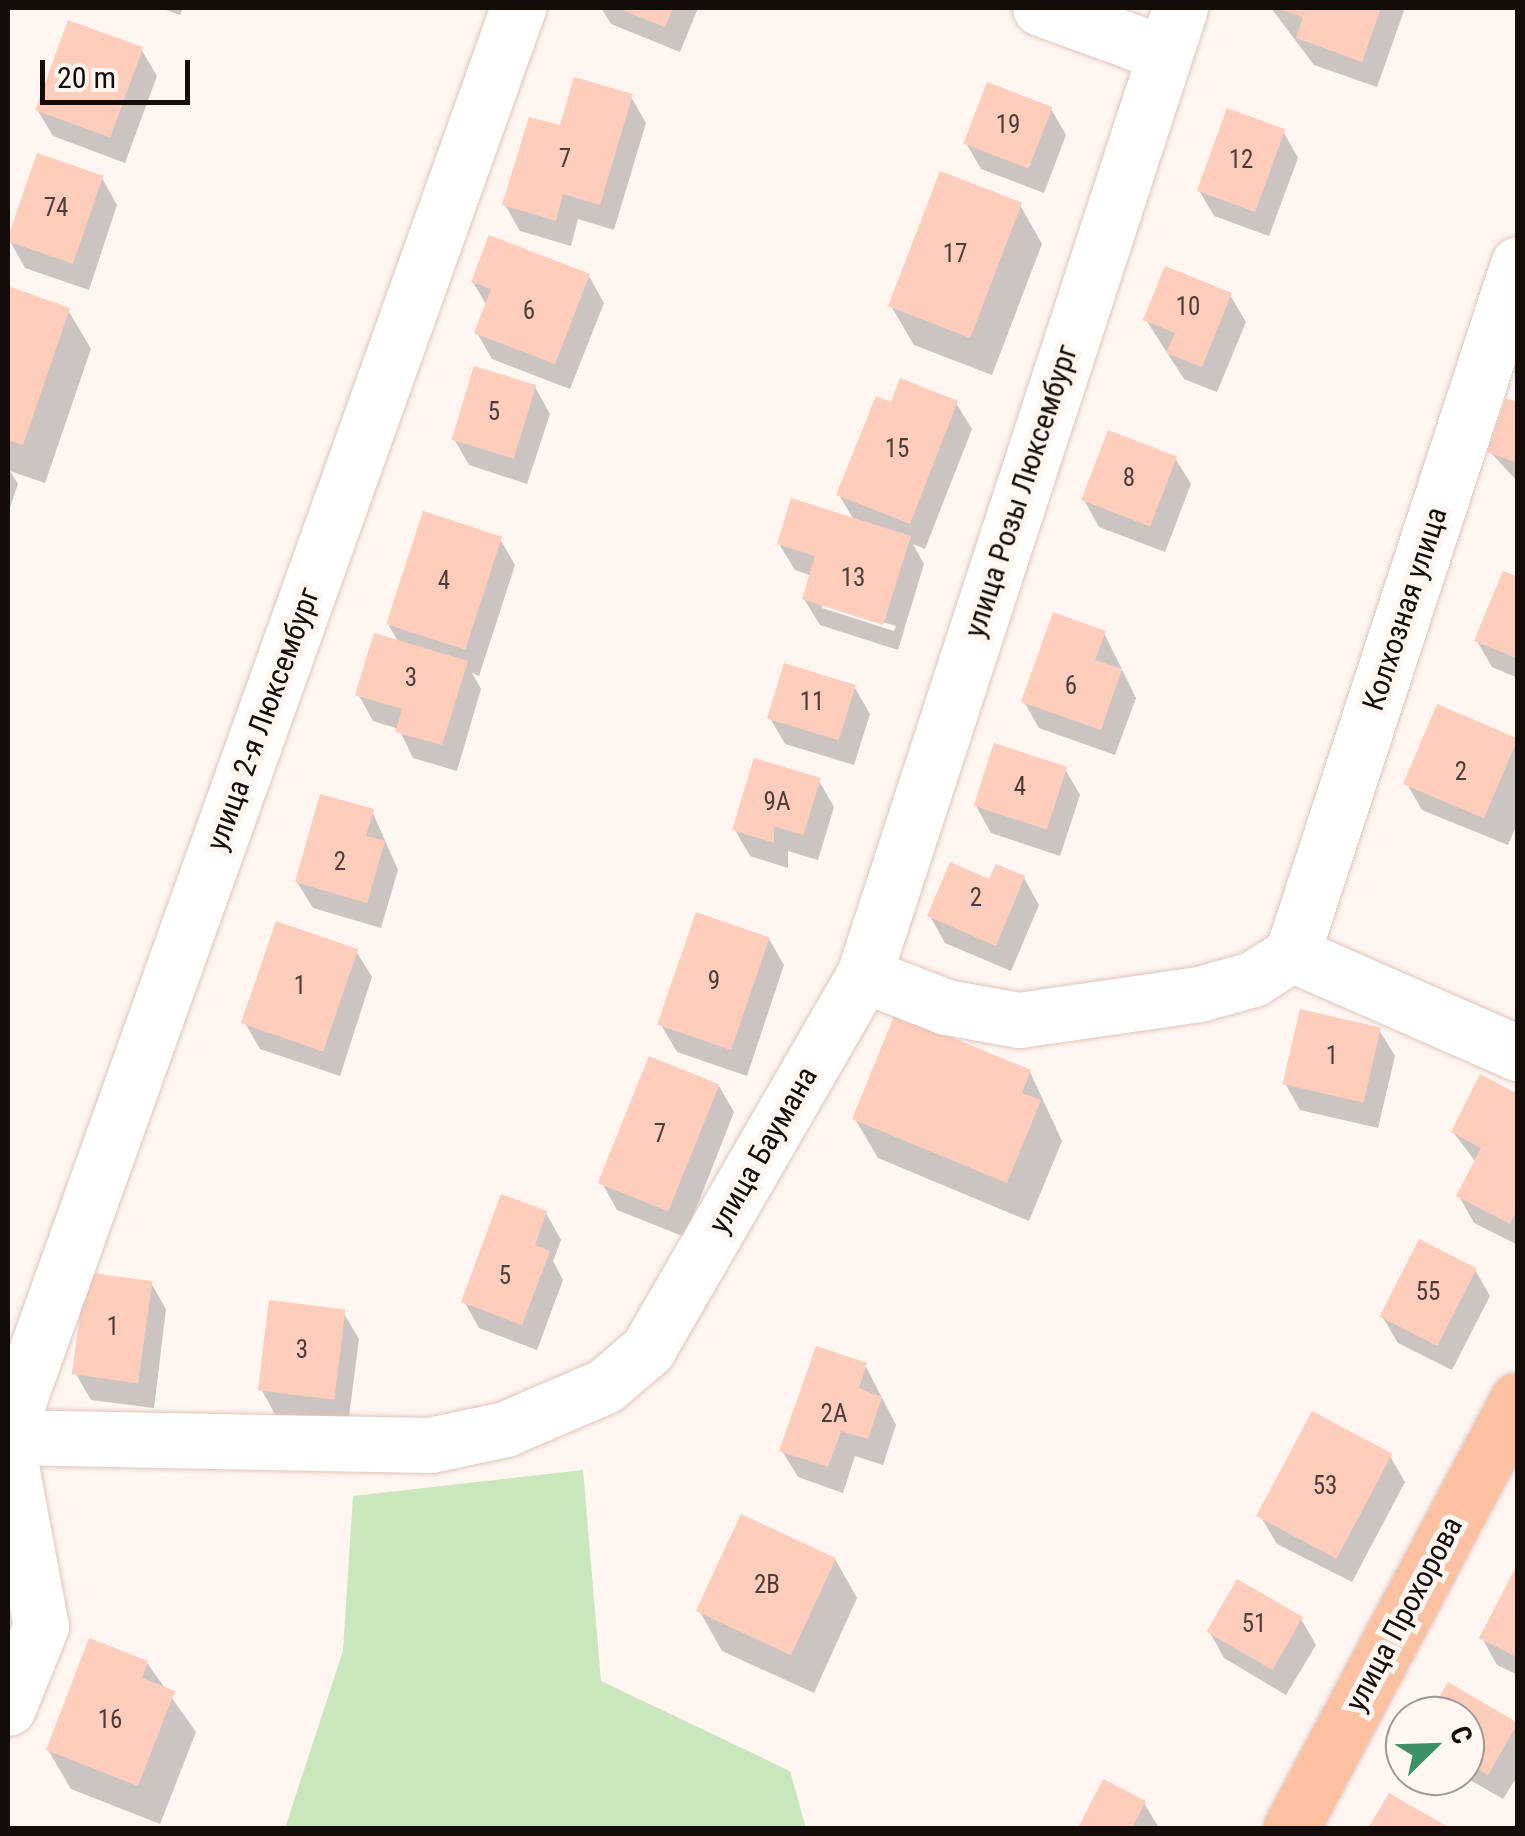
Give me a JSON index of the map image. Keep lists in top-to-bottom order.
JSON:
{
  "streets": {
    "main road": ["улица Прохорова"],
    "street": [
      "улица Розы Люксембург",
      "Колхозная улица",
      "улица 2-я Люксембург",
      "улица Баумана"
    ]
  },
  "crossings": [
    ["улица Розы Люксембург", "улица Баумана"],
    ["улица 2-я Люксембург", "улица Баумана"]
  ],
  "house_numbers": [
    "19",
    "7",
    "12",
    "74",
    "17",
    "10",
    "6",
    "5",
    "15",
    "8",
    "13",
    "4",
    "3",
    "6",
    "11",
    "2",
    "4",
    "9А",
    "2",
    "2",
    "9",
    "1",
    "1",
    "7",
    "5",
    "55",
    "1",
    "3",
    "2А",
    "53",
    "2В",
    "51",
    "16"
  ],
  "scale_bar": "20 m",
  "north": "top right"
}
